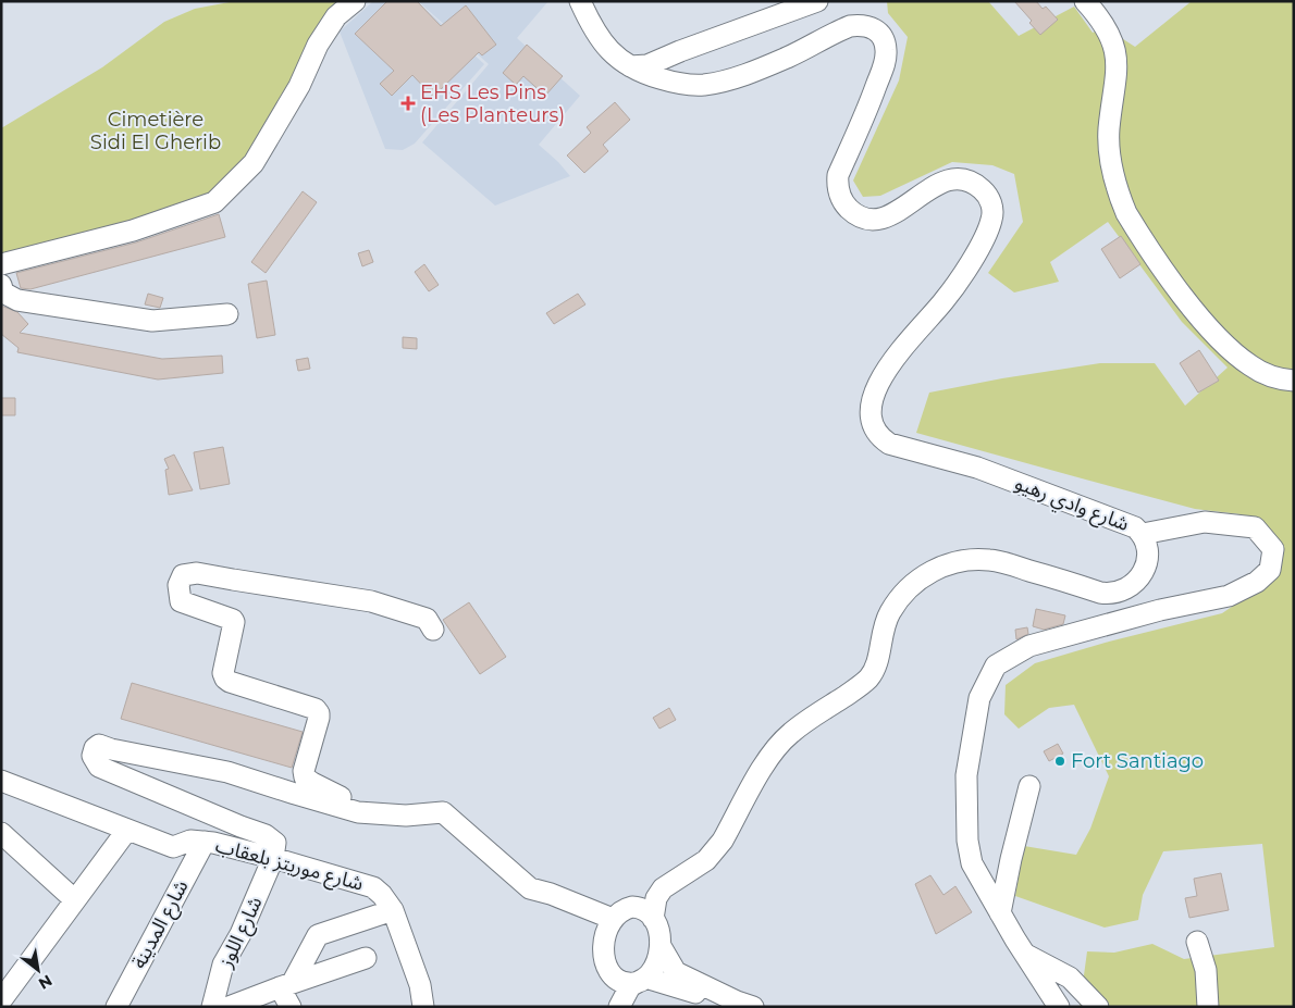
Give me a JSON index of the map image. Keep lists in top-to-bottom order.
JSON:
{
  "streets": {
    "street": [
      "شارع وادي رهيو",
      "شارع موريتز بلعقاب",
      "شارع المدينة",
      "شارع اللوز"
    ]
  },
  "crossings": [
    ["شارع موريتز بلعقاب", "شارع المدينة"],
    ["شارع موريتز بلعقاب", "شارع اللوز"]
  ],
  "parks": ["Cimetière Sidi El Gherib"],
  "places": {
    "health": ["EHS Les Pins (Les Planteurs)"],
    "other": ["Fort Santiago"]
  },
  "north": "bottom right"
}
